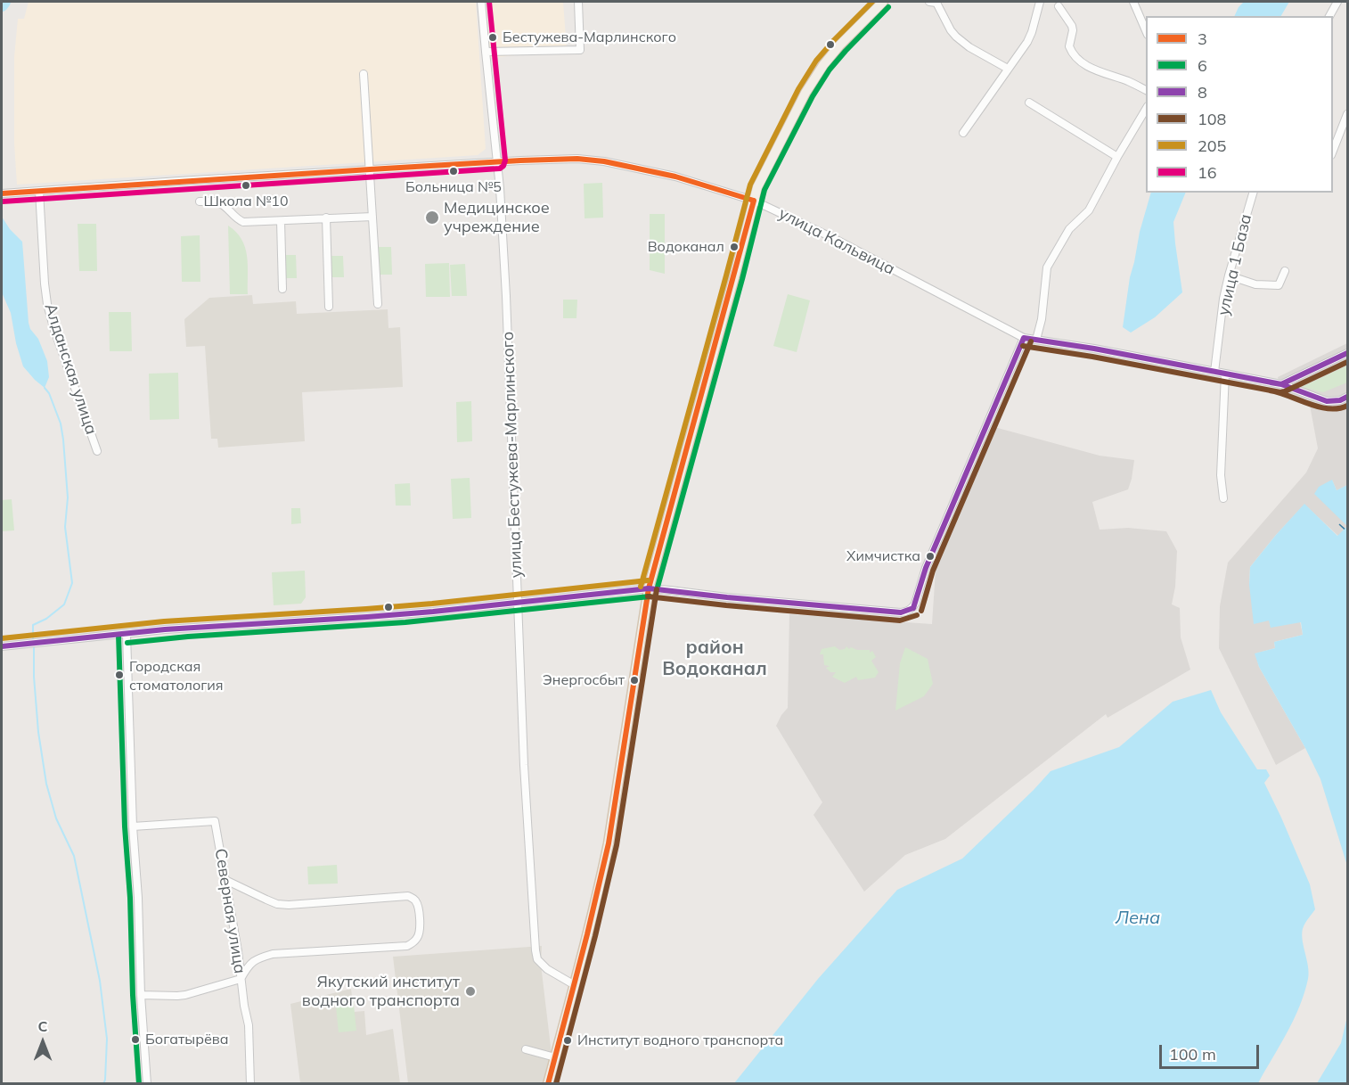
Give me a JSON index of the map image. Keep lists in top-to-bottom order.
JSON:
{
  "streets": {
    "street": [
      "улица Кальвица",
      "улица 1 База",
      "Алданская улица",
      "улица Бестужева-Марлинского",
      "Северная улица"
    ]
  },
  "crossings": [
    ["улица Кальвица", "улица 1 База"],
    ["улица Кальвица", "Алданская улица"],
    ["улица Кальвица", "улица Бестужева-Марлинского"]
  ],
  "districts": ["район Водоканал"],
  "water": ["Лена"],
  "places": [
    "Бестужева-Марлинского",
    "Больница №5",
    "Школа №10",
    "Медицинское учреждение",
    "Водоканал",
    "Химчистка",
    "Городская стоматология",
    "Энергосбыт",
    "Якутский институт водного транспорта",
    "Богатырёва",
    "Институт водного транспорта"
  ],
  "lines": [
    "transit line 205",
    "transit line 16",
    "transit line 6",
    "transit line 3",
    "transit line 8",
    "transit line 108"
  ],
  "legend": [
    "3",
    "6",
    "8",
    "108",
    "205",
    "16"
  ],
  "scale_bar": "100 m",
  "north": "top"
}
